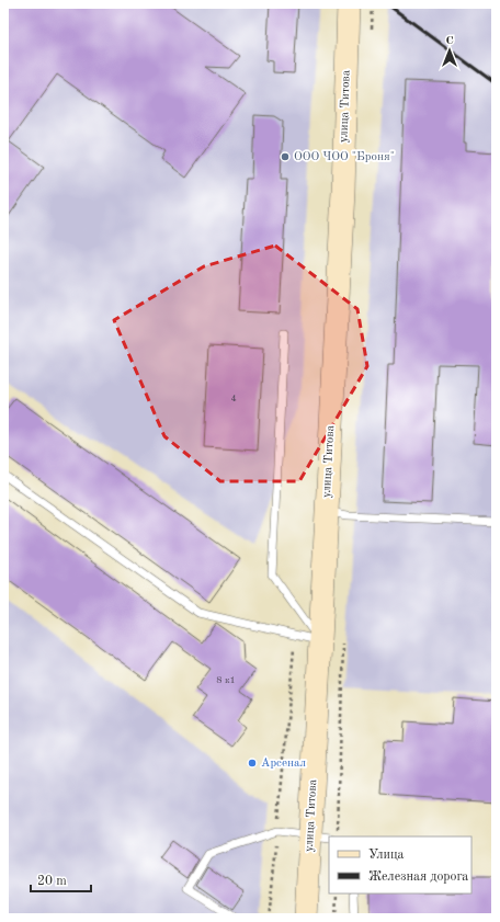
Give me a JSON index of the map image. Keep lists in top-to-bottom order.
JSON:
{
  "streets": {
    "main road": ["улица Титова"]
  },
  "places": ["ООО ЧОО \"Броня\"", "Арсенал"],
  "house_numbers": ["4", "8 к1"],
  "legend": ["Улица", "Железная дорога"],
  "scale_bar": "20 m",
  "north": "top"
}
